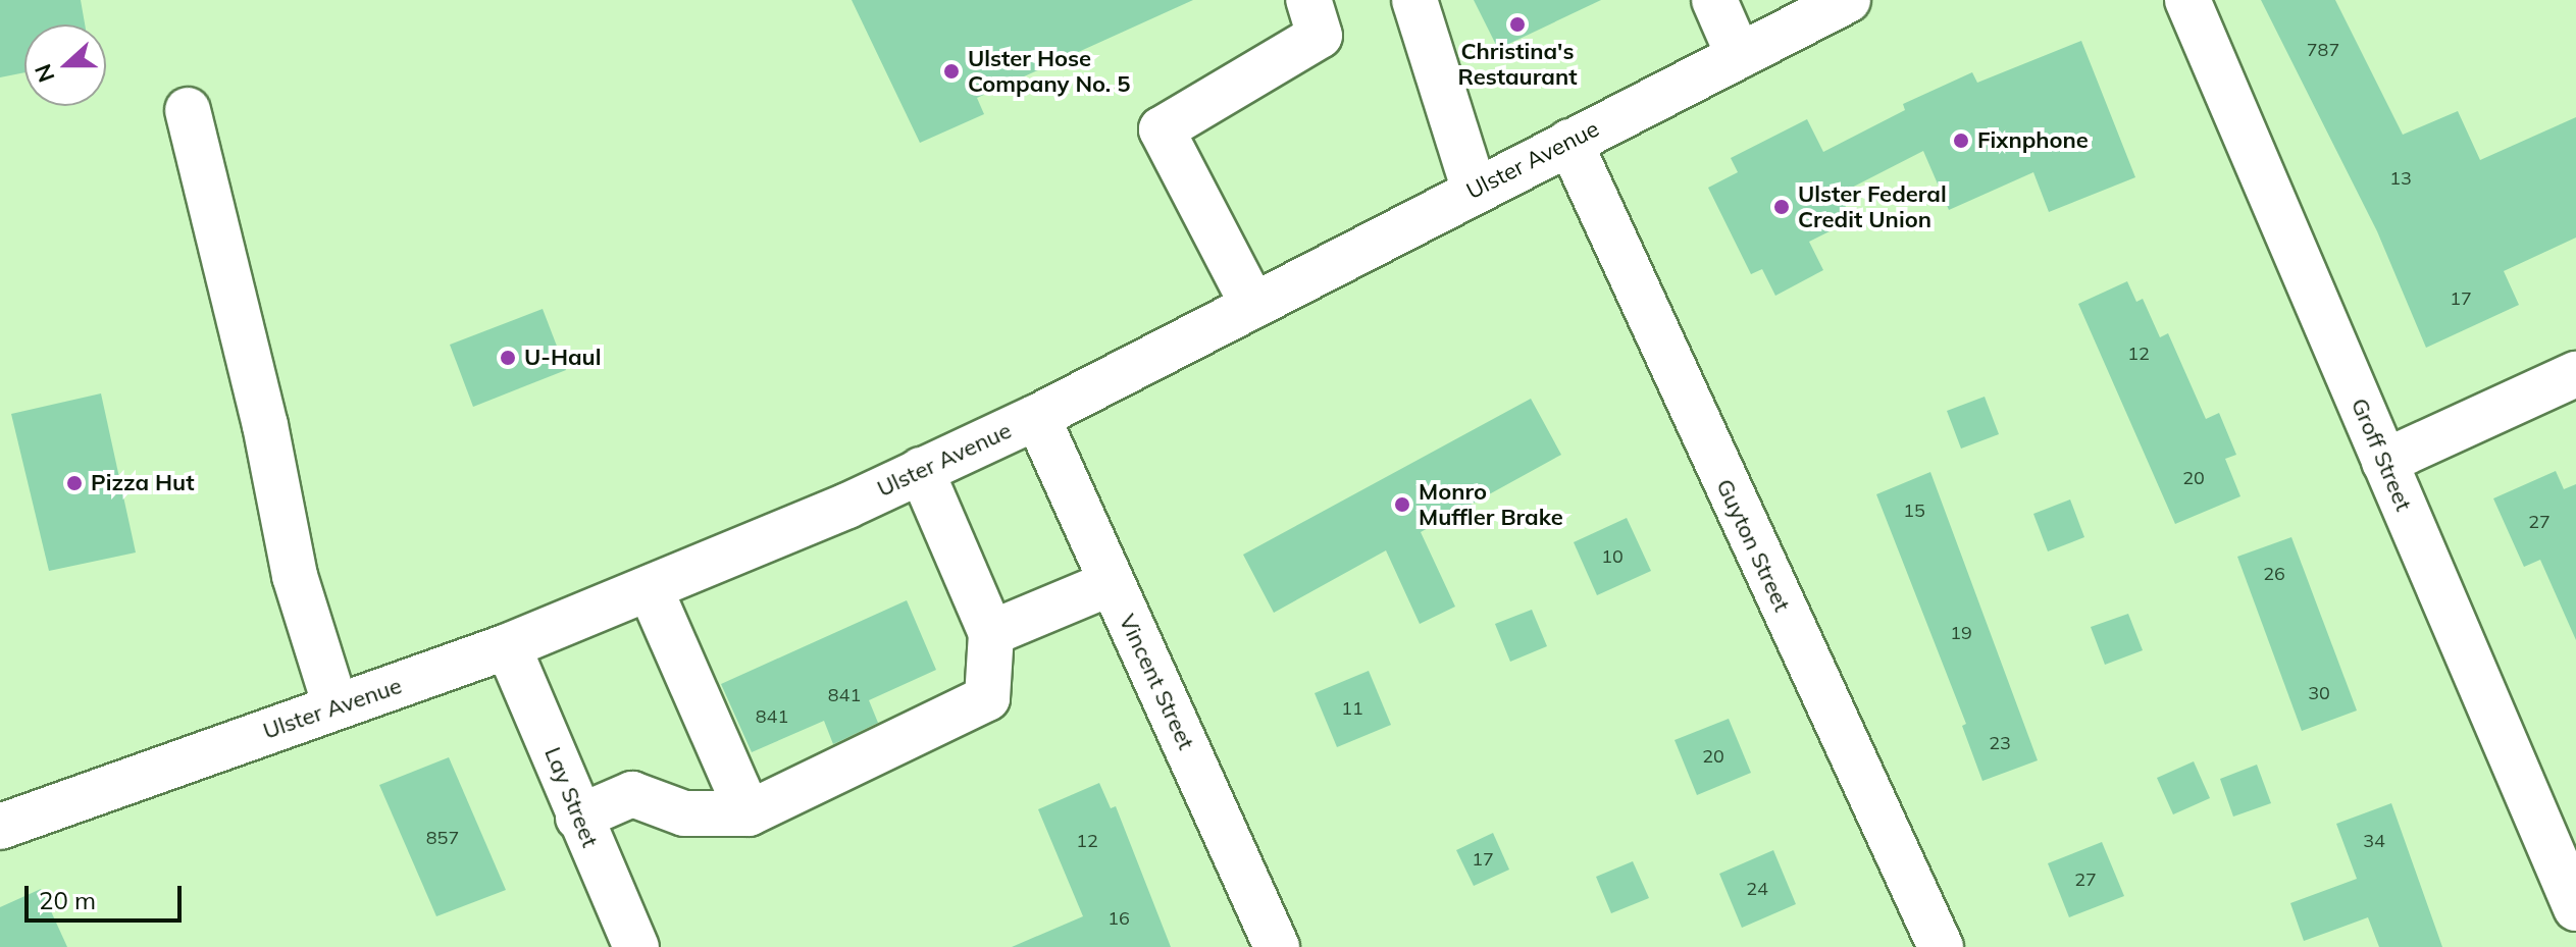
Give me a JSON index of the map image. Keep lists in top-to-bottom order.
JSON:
{
  "streets": {
    "street": [
      "Ulster Avenue",
      "Groff Street",
      "Guyton Street",
      "Vincent Street",
      "Lay Street"
    ]
  },
  "crossings": [
    ["Ulster Avenue", "Guyton Street"],
    ["Ulster Avenue", "Vincent Street"],
    ["Ulster Avenue", "Lay Street"]
  ],
  "places": [
    "Christina's Restaurant",
    "Ulster Hose Company No. 5",
    "Fixnphone",
    "Ulster Federal Credit Union",
    "U-Haul",
    "Pizza Hut",
    "Monro Muffler Brake"
  ],
  "house_numbers": [
    "787",
    "13",
    "17",
    "12",
    "20",
    "15",
    "27",
    "10",
    "26",
    "19",
    "30",
    "841",
    "11",
    "841",
    "23",
    "20",
    "857",
    "12",
    "34",
    "17",
    "27",
    "24",
    "16"
  ],
  "scale_bar": "20 m",
  "north": "left"
}
